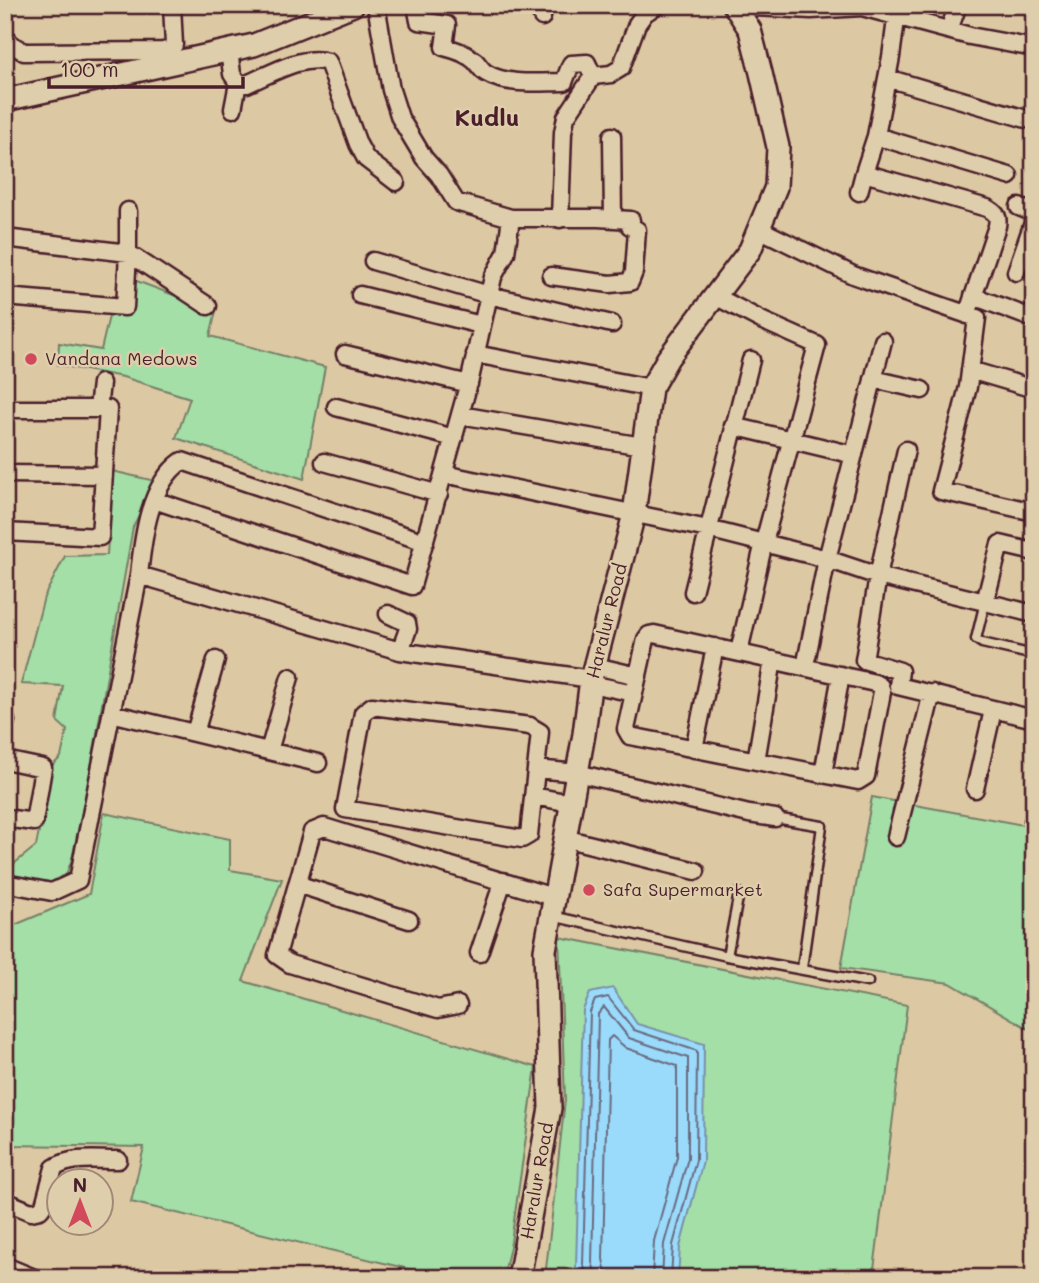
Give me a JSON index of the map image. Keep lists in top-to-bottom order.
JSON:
{
  "streets": {
    "street": ["Haralur Road"]
  },
  "districts": ["Kudlu"],
  "places": ["Vandana Medows", "Safa Supermarket"],
  "scale_bar": "100 m",
  "north": "top"
}
